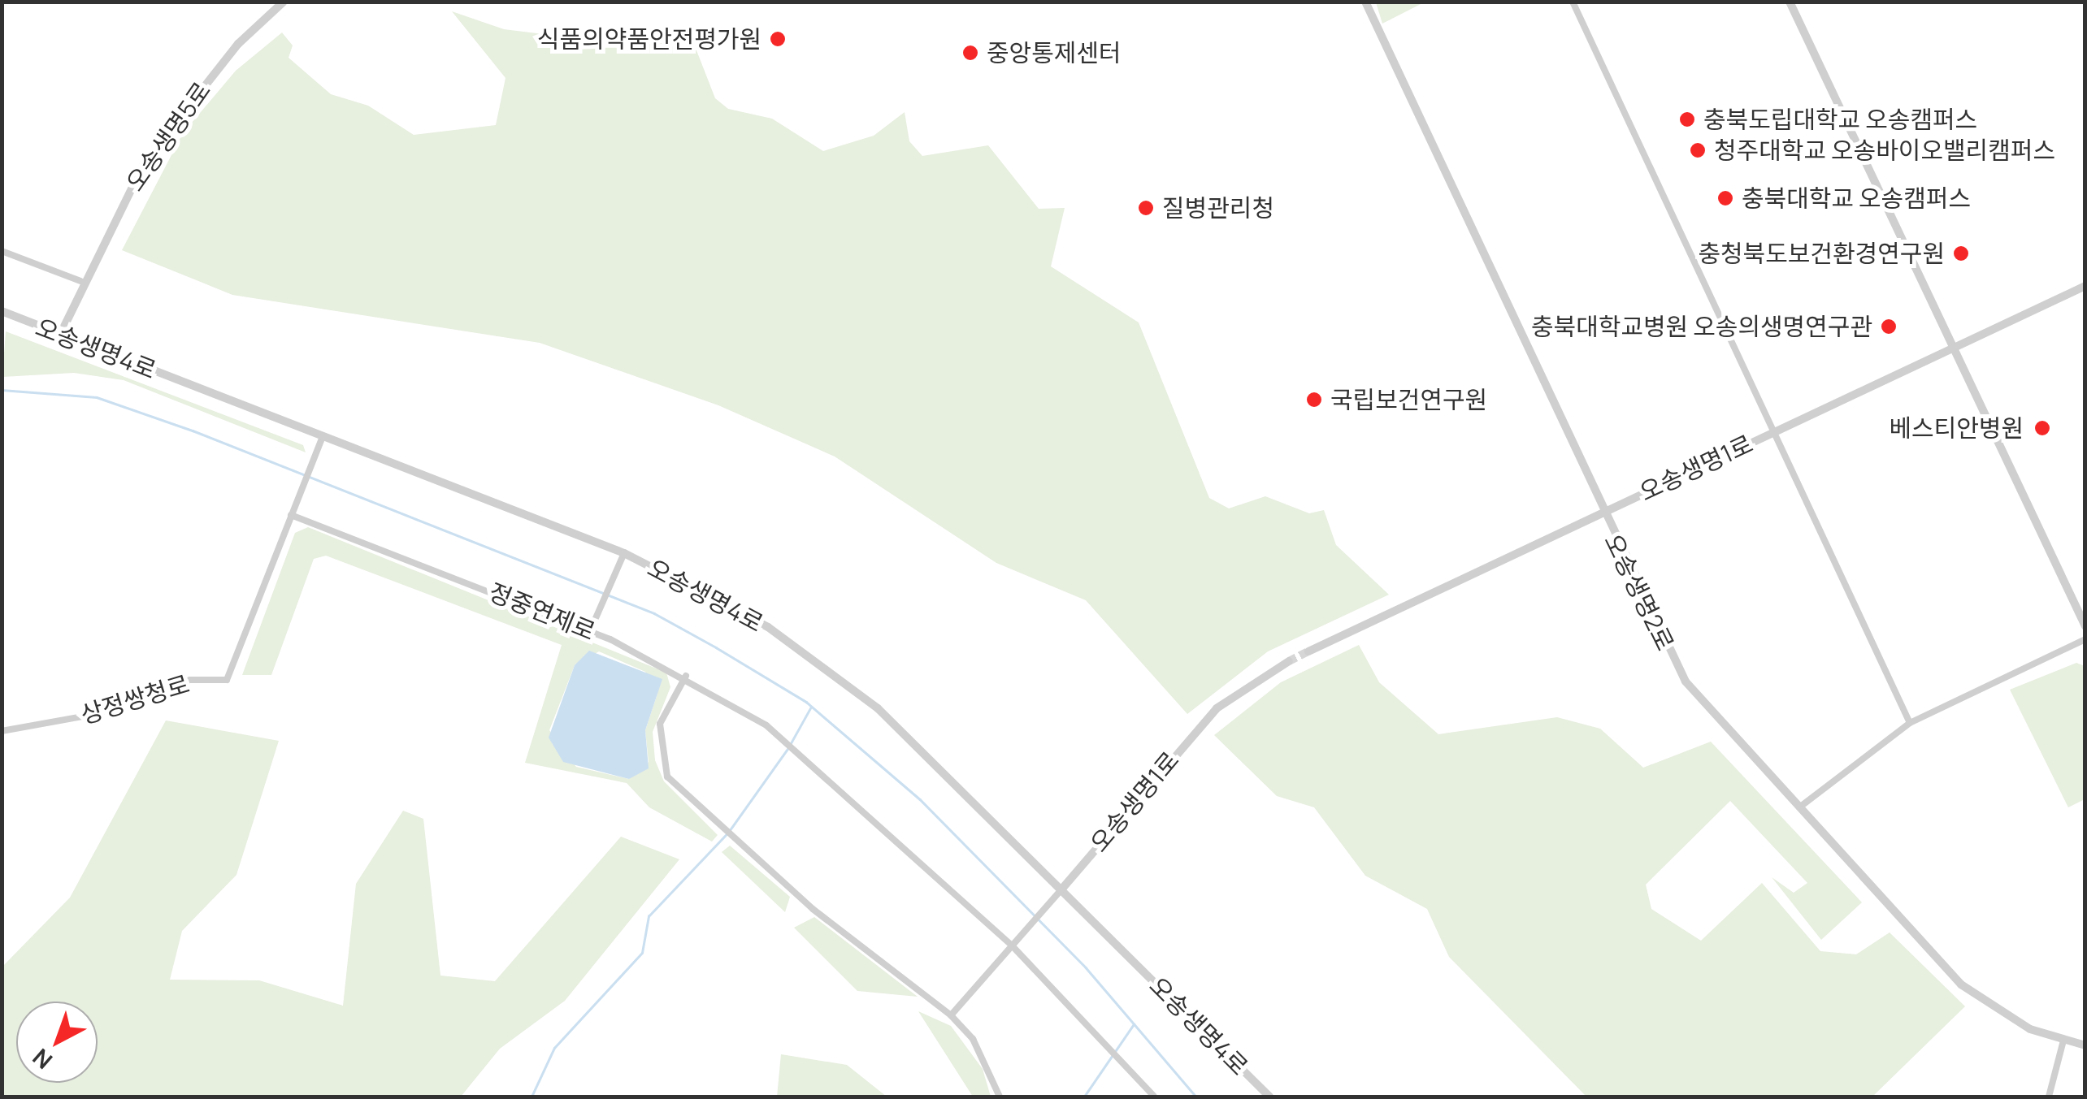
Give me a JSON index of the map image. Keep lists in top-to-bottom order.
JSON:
{
  "streets": {
    "street": [
      "오송생명5로",
      "오송생명4로",
      "오송생명1로",
      "오송생명2로",
      "정중연제로",
      "상정쌍청로"
    ]
  },
  "crossings": [
    ["오송생명5로", "오송생명4로"],
    ["오송생명4로", "오송생명1로"],
    ["오송생명4로", "상정쌍청로"],
    ["오송생명1로", "오송생명2로"],
    ["정중연제로", "상정쌍청로"]
  ],
  "places": [
    "식품의약품안전평가원",
    "중앙통제센터",
    "충북도립대학교 오송캠퍼스",
    "청주대학교 오송바이오밸리캠퍼스",
    "충북대학교 오송캠퍼스",
    "질병관리청",
    "충청북도보건환경연구원",
    "충북대학교병원 오송의생명연구관",
    "국립보건연구원",
    "베스티안병원"
  ],
  "north": "bottom left"
}
